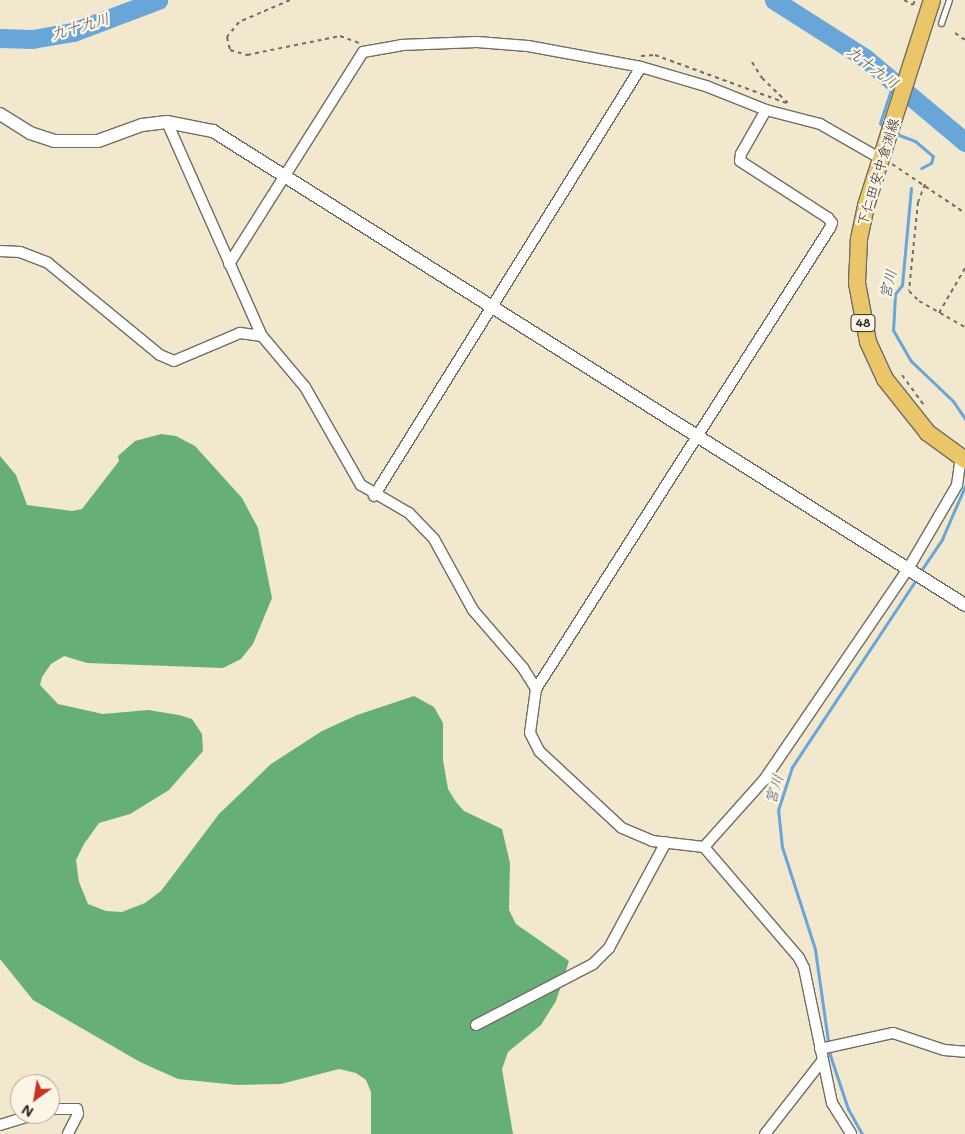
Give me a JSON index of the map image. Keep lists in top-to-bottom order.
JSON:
{
  "streets": {
    "main road": ["下仁田安中倉渕線", "48"]
  },
  "water": ["九十九川", "宮川"],
  "north": "bottom left"
}
